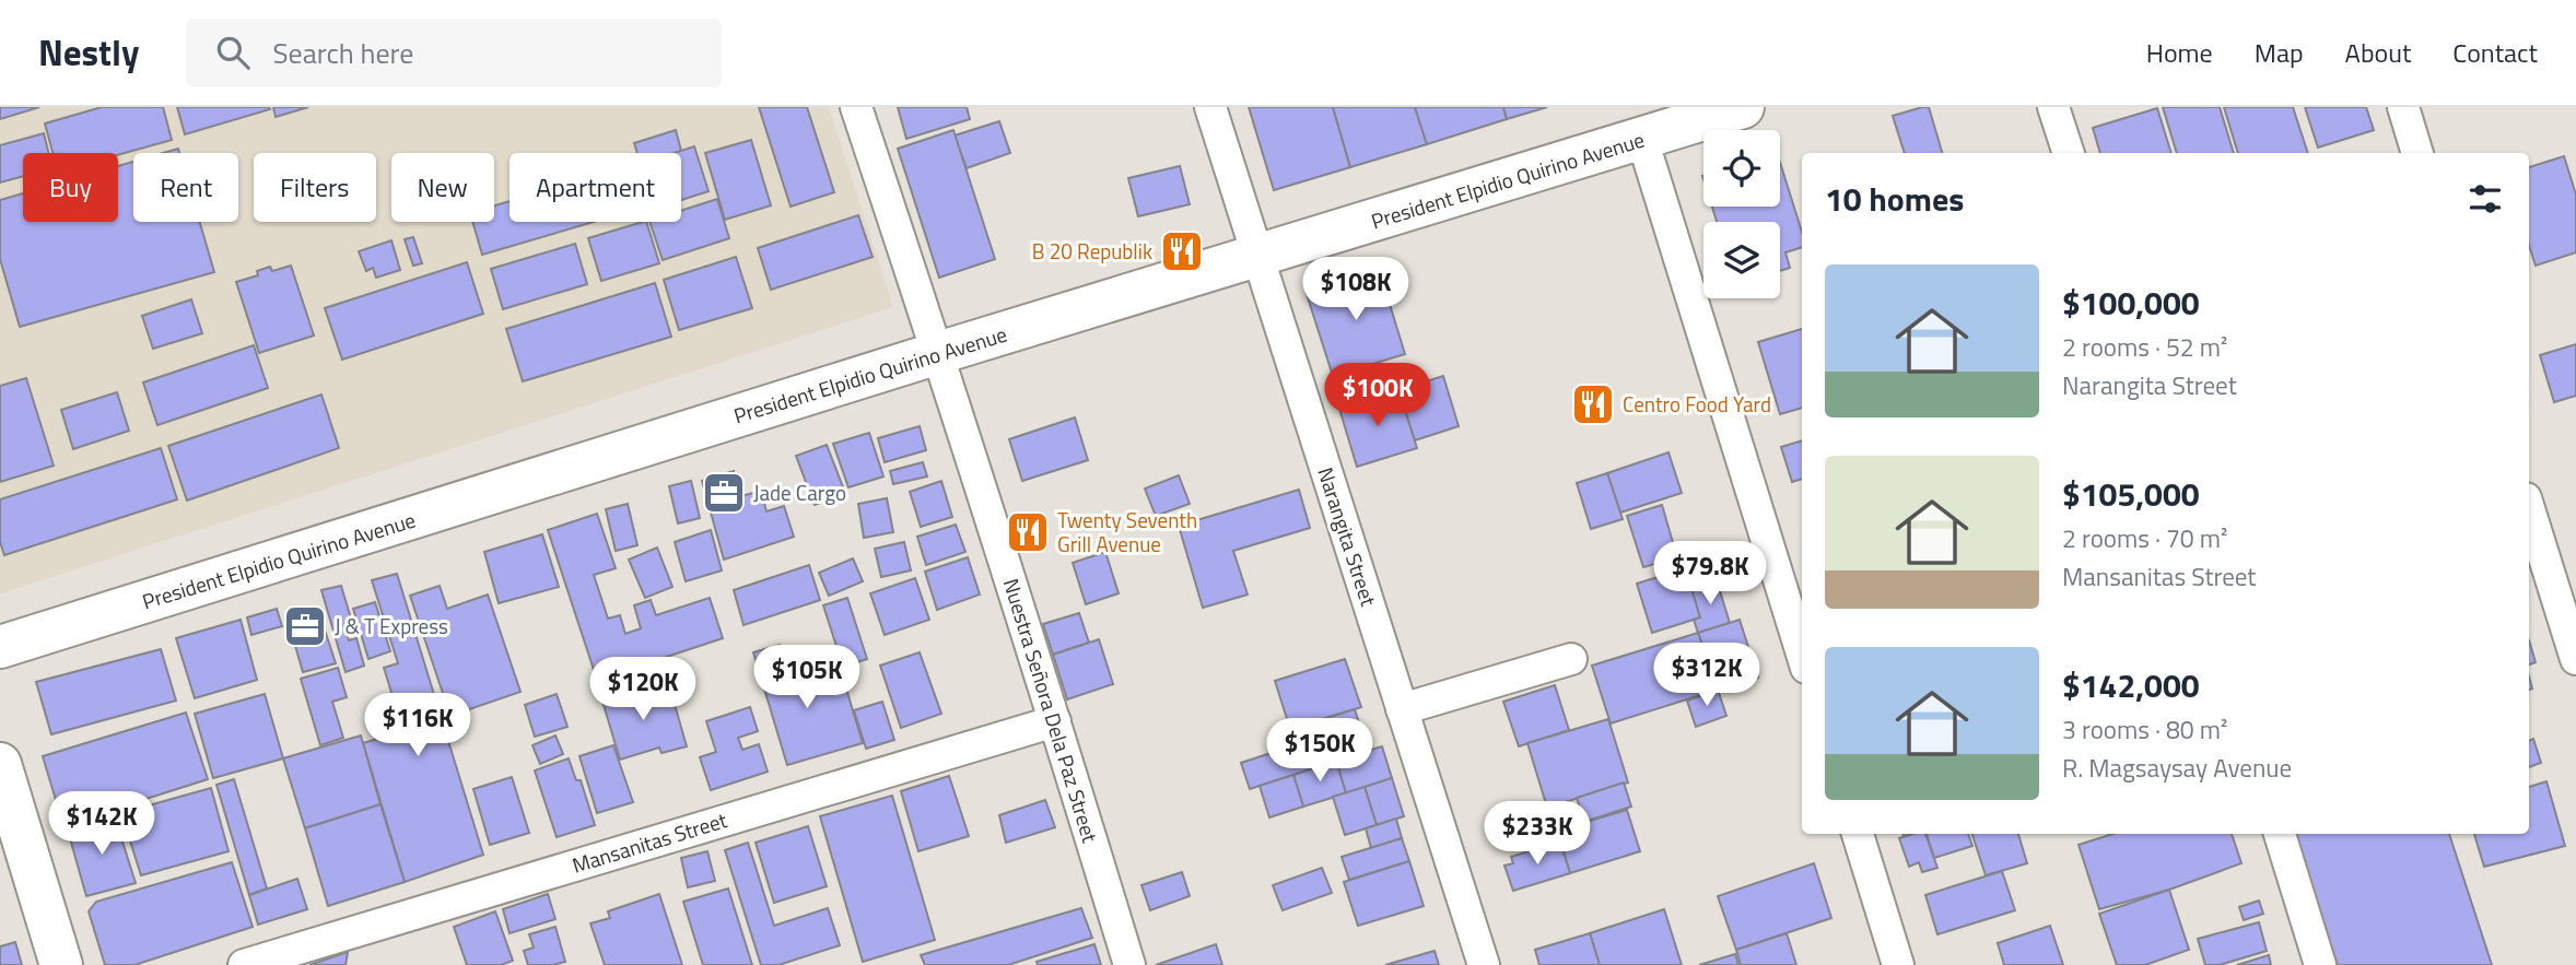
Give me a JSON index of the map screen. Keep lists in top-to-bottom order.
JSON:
{
  "streets": {
    "street": [
      "President Elpidio Quirino Avenue",
      "Narangita Street",
      "Nuestra Señora Dela Paz Street",
      "Mansanitas Street"
    ]
  },
  "crossings": [
    ["President Elpidio Quirino Avenue", "Narangita Street"],
    ["President Elpidio Quirino Avenue", "Nuestra Señora Dela Paz Street"],
    ["Nuestra Señora Dela Paz Street", "Mansanitas Street"]
  ],
  "places": {
    "restaurant": ["B 20 Republik", "Centro Food Yard", "Twenty Seventh Grill Avenue"],
    "office": ["Jade Cargo", "J & T Express"]
  },
  "page": {
    "header": "Nestly",
    "search": "Search here",
    "nav": [
      "Home",
      "Map",
      "About",
      "Contact"
    ],
    "chip": [
      "Buy",
      "Rent",
      "Filters",
      "New",
      "Apartment"
    ],
    "heading": "10 homes",
    "list": [
      {
        "name": "$100,000",
        "note": "2 rooms · 52 m² · Narangita Street"
      },
      {
        "name": "$105,000",
        "note": "2 rooms · 70 m² · Mansanitas Street"
      },
      {
        "name": "$142,000",
        "note": "3 rooms · 80 m² · R. Magsaysay Avenue"
      }
    ],
    "price": [
      "$108K",
      "$100K",
      "$79.8K",
      "$312K",
      "$105K",
      "$120K",
      "$116K",
      "$150K",
      "$142K",
      "$233K"
    ]
  }
}
